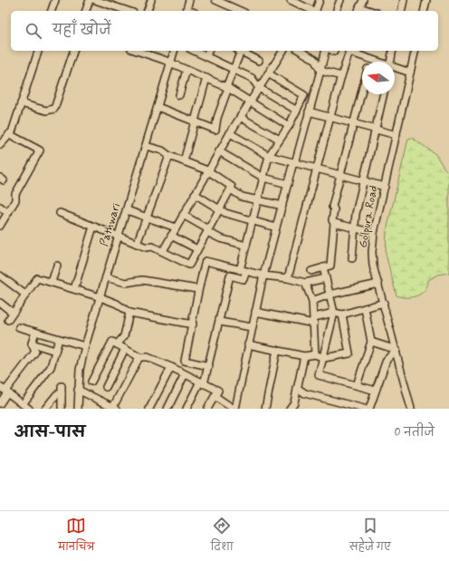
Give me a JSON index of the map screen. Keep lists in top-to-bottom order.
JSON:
{
  "streets": {
    "street": ["Golpura Road", "Pathwari"]
  },
  "north": "left",
  "page": {
    "search": "यहाँ खोजें",
    "heading": ["आस-पास", "0 नतीजे"],
    "nav": ["मानचित्र", "दिशा", "सहेजे गए"]
  }
}
